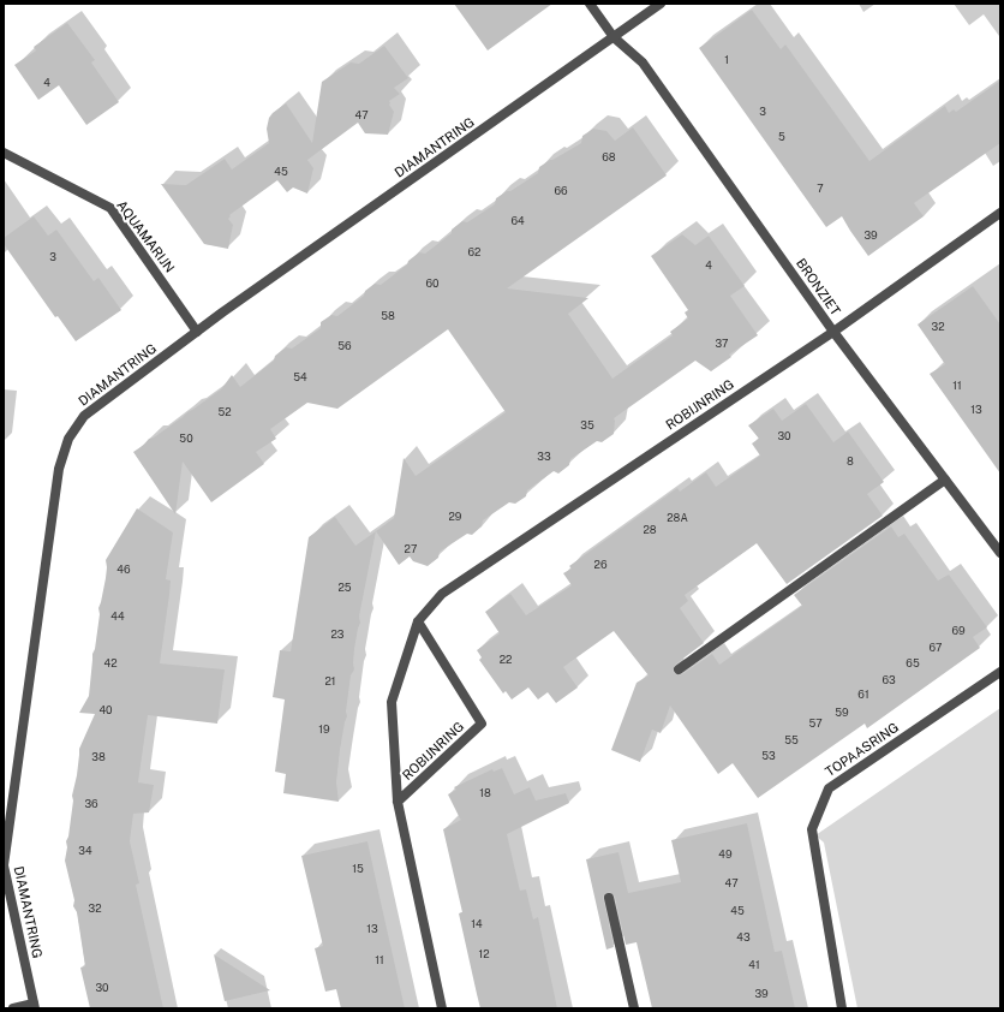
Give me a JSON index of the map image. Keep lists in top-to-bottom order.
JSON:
{
  "streets": {
    "street": [
      "DIAMANTRING",
      "AQUAMARIJN",
      "BRONZIET",
      "ROBIJNRING",
      "TOPAASRING"
    ]
  },
  "crossings": [
    ["DIAMANTRING", "AQUAMARIJN"],
    ["DIAMANTRING", "BRONZIET"],
    ["BRONZIET", "ROBIJNRING"]
  ],
  "house_numbers": [
    "1",
    "4",
    "3",
    "47",
    "5",
    "68",
    "45",
    "7",
    "66",
    "64",
    "39",
    "62",
    "3",
    "4",
    "60",
    "58",
    "32",
    "37",
    "56",
    "54",
    "11",
    "13",
    "52",
    "35",
    "30",
    "50",
    "33",
    "8",
    "29",
    "28A",
    "28",
    "27",
    "26",
    "46",
    "25",
    "44",
    "69",
    "23",
    "67",
    "22",
    "42",
    "65",
    "63",
    "21",
    "61",
    "40",
    "59",
    "57",
    "19",
    "55",
    "53",
    "38",
    "18",
    "36",
    "34",
    "49",
    "15",
    "47",
    "32",
    "45",
    "14",
    "13",
    "43",
    "12",
    "11",
    "41",
    "30",
    "39"
  ]
}
